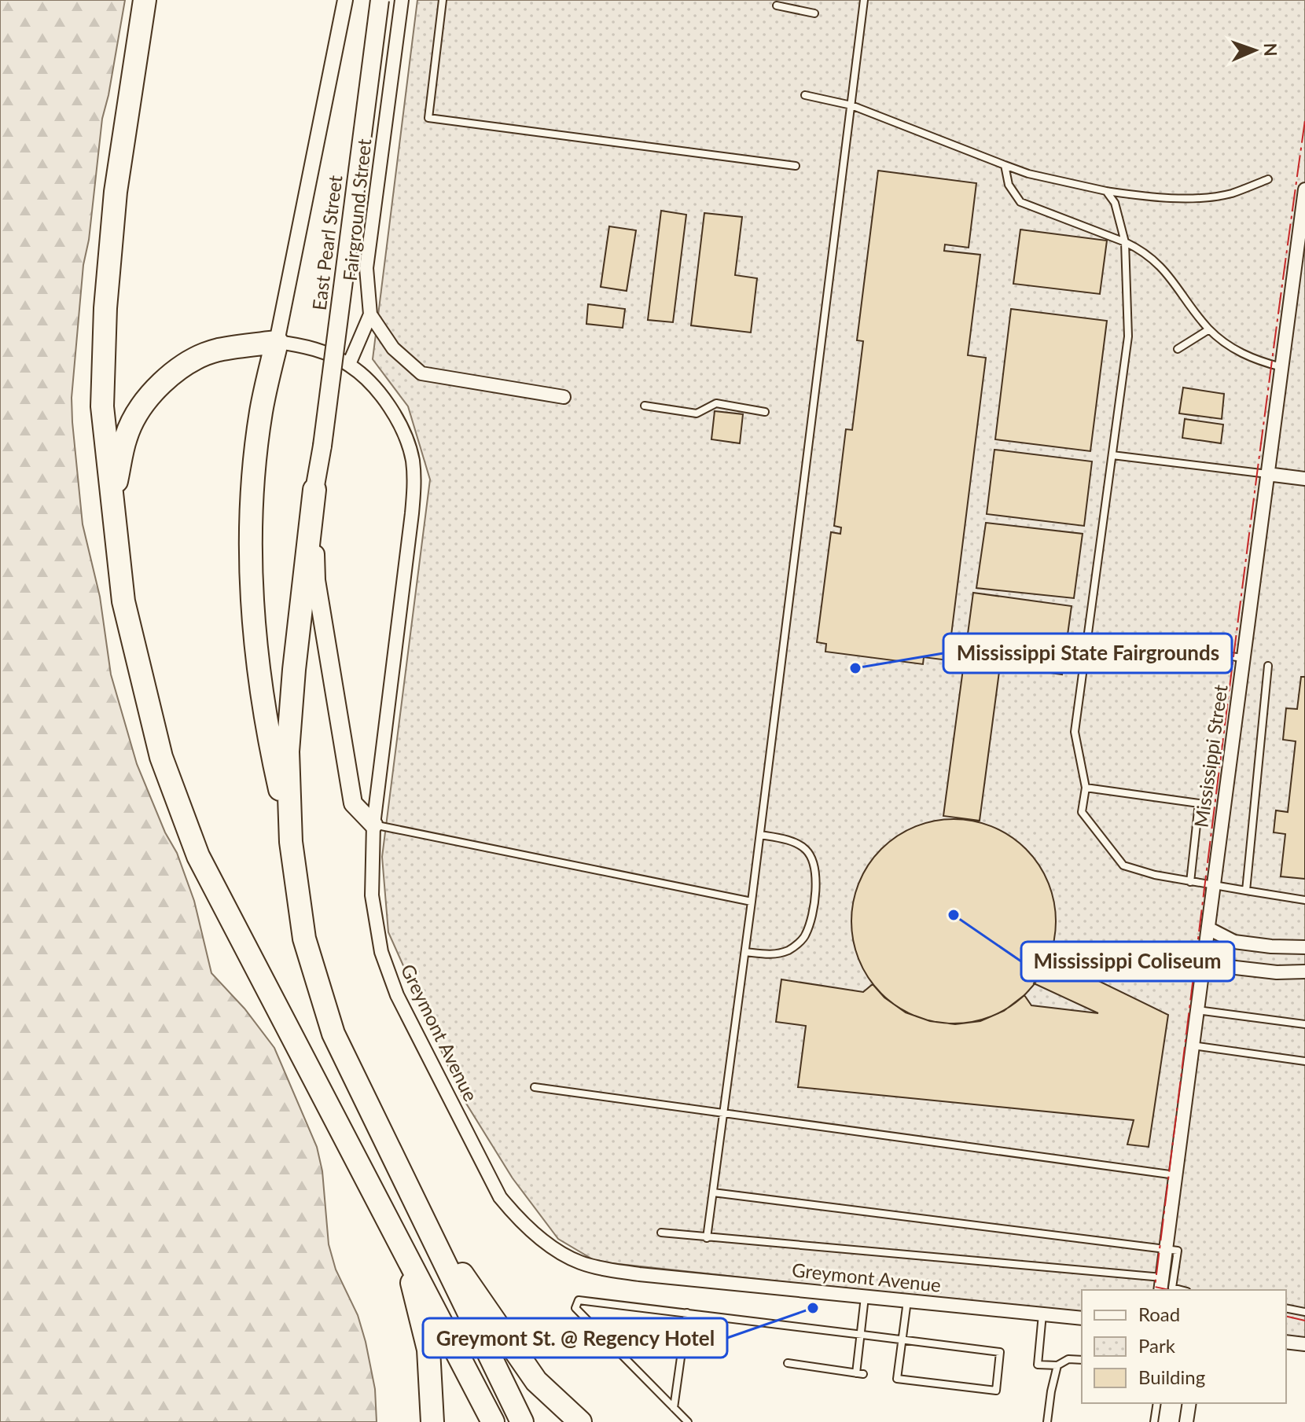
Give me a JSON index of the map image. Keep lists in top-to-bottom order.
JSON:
{
  "streets": {
    "main road": ["East Pearl Street"],
    "street": ["Fairground Street", "Mississippi Street", "Greymont Avenue"]
  },
  "crossings": [
    ["East Pearl Street", "Greymont Avenue"]
  ],
  "places": ["Mississippi State Fairgrounds", "Mississippi Coliseum", "Greymont St. @ Regency Hotel"],
  "legend": ["Road", "Park", "Building"],
  "north": "right"
}
